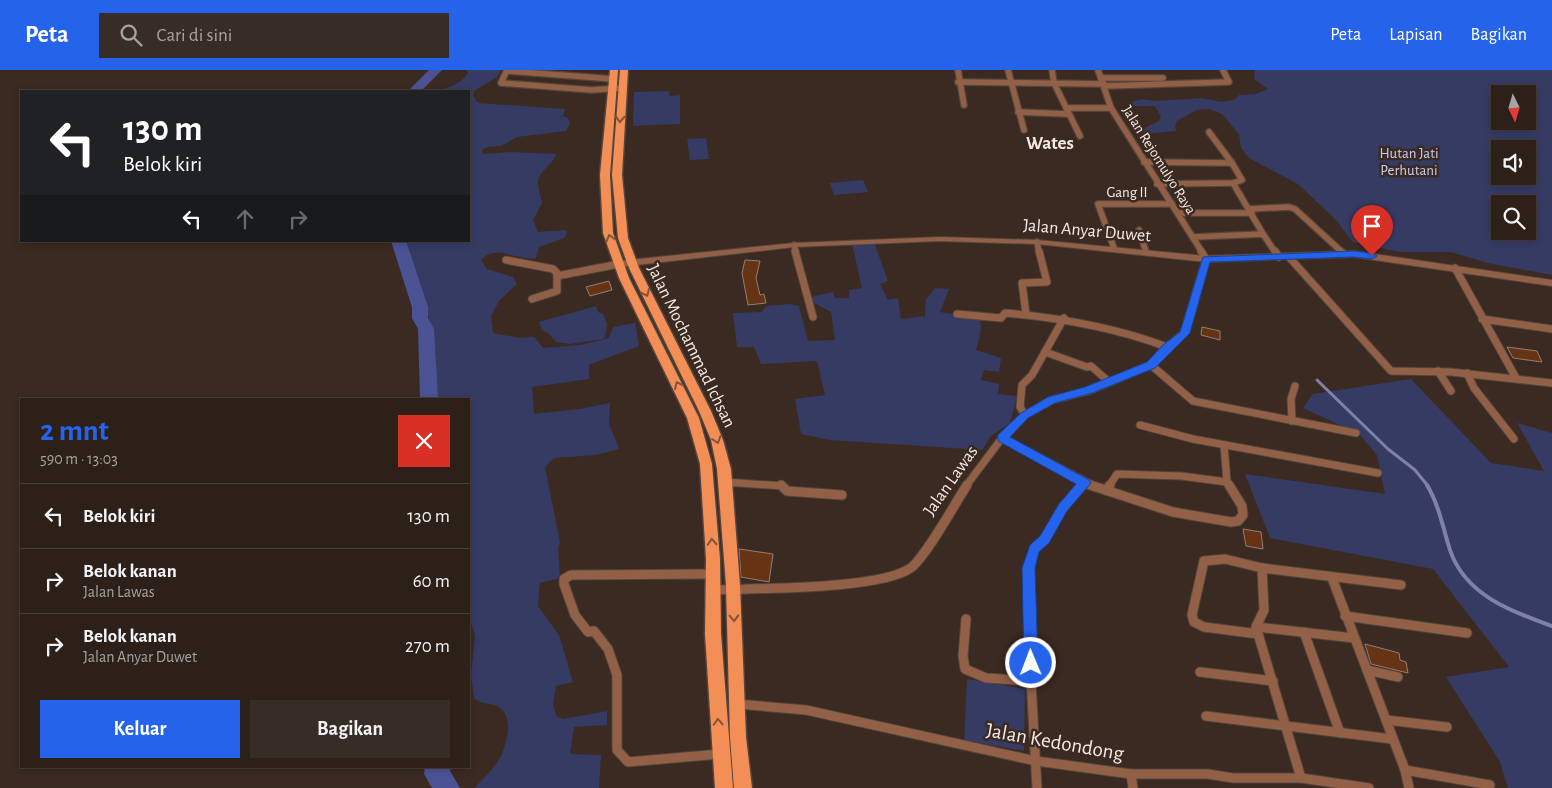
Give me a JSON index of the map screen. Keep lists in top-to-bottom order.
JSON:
{
  "streets": {
    "main road": ["Jalan Mochammad Ichsan"],
    "street": [
      "Jalan Rejomulyo Raya",
      "Gang II",
      "Jalan Anyar Duwet",
      "Jalan Lawas",
      "Jalan Kedondong"
    ]
  },
  "crossings": [
    ["Jalan Rejomulyo Raya", "Gang II"],
    ["Jalan Rejomulyo Raya", "Jalan Anyar Duwet"],
    ["Jalan Rejomulyo Raya", "Jalan Lawas"],
    ["Gang II", "Jalan Anyar Duwet"],
    ["Jalan Anyar Duwet", "Jalan Mochammad Ichsan"],
    ["Jalan Anyar Duwet", "Jalan Lawas"],
    ["Jalan Mochammad Ichsan", "Jalan Lawas"],
    ["Jalan Mochammad Ichsan", "Jalan Kedondong"]
  ],
  "districts": ["Wates"],
  "parks": ["Hutan Jati Perhutani"],
  "north": "bottom",
  "page": {
    "header": "Peta",
    "search": "Cari di sini",
    "nav": ["Peta", "Lapisan", "Bagikan"],
    "turn": ["130 m", "Belok kiri"],
    "heading": ["2 mnt", "590 m · 13:03"],
    "list": [
      {
        "name": "Belok kiri",
        "value": "130 m"
      },
      {
        "name": "Belok kanan",
        "note": "Jalan Lawas",
        "value": "60 m"
      },
      {
        "name": "Belok kanan",
        "note": "Jalan Anyar Duwet",
        "value": "270 m"
      }
    ],
    "buttons": ["Keluar", "Bagikan"]
  }
}
